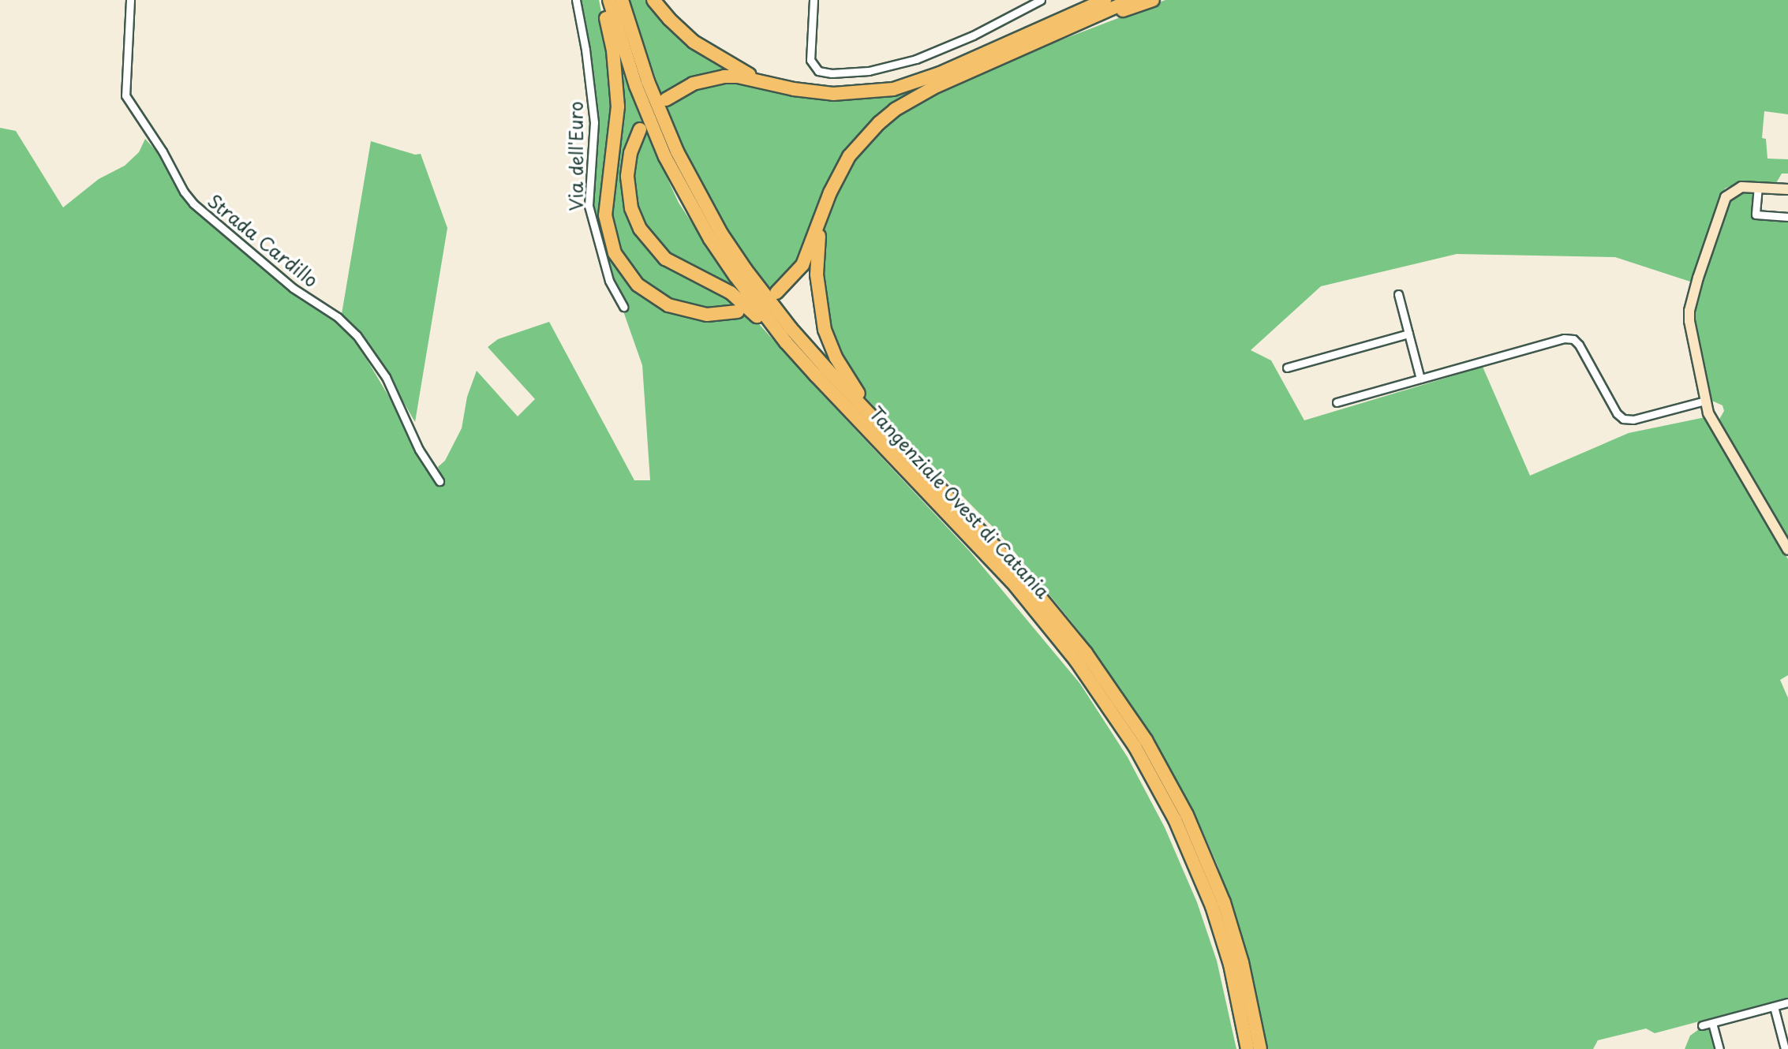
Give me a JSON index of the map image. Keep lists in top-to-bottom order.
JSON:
{
  "streets": {
    "highway": ["Tangenziale Ovest di Catania"],
    "street": ["Via dell'Euro", "Strada Cardillo"]
  }
}
